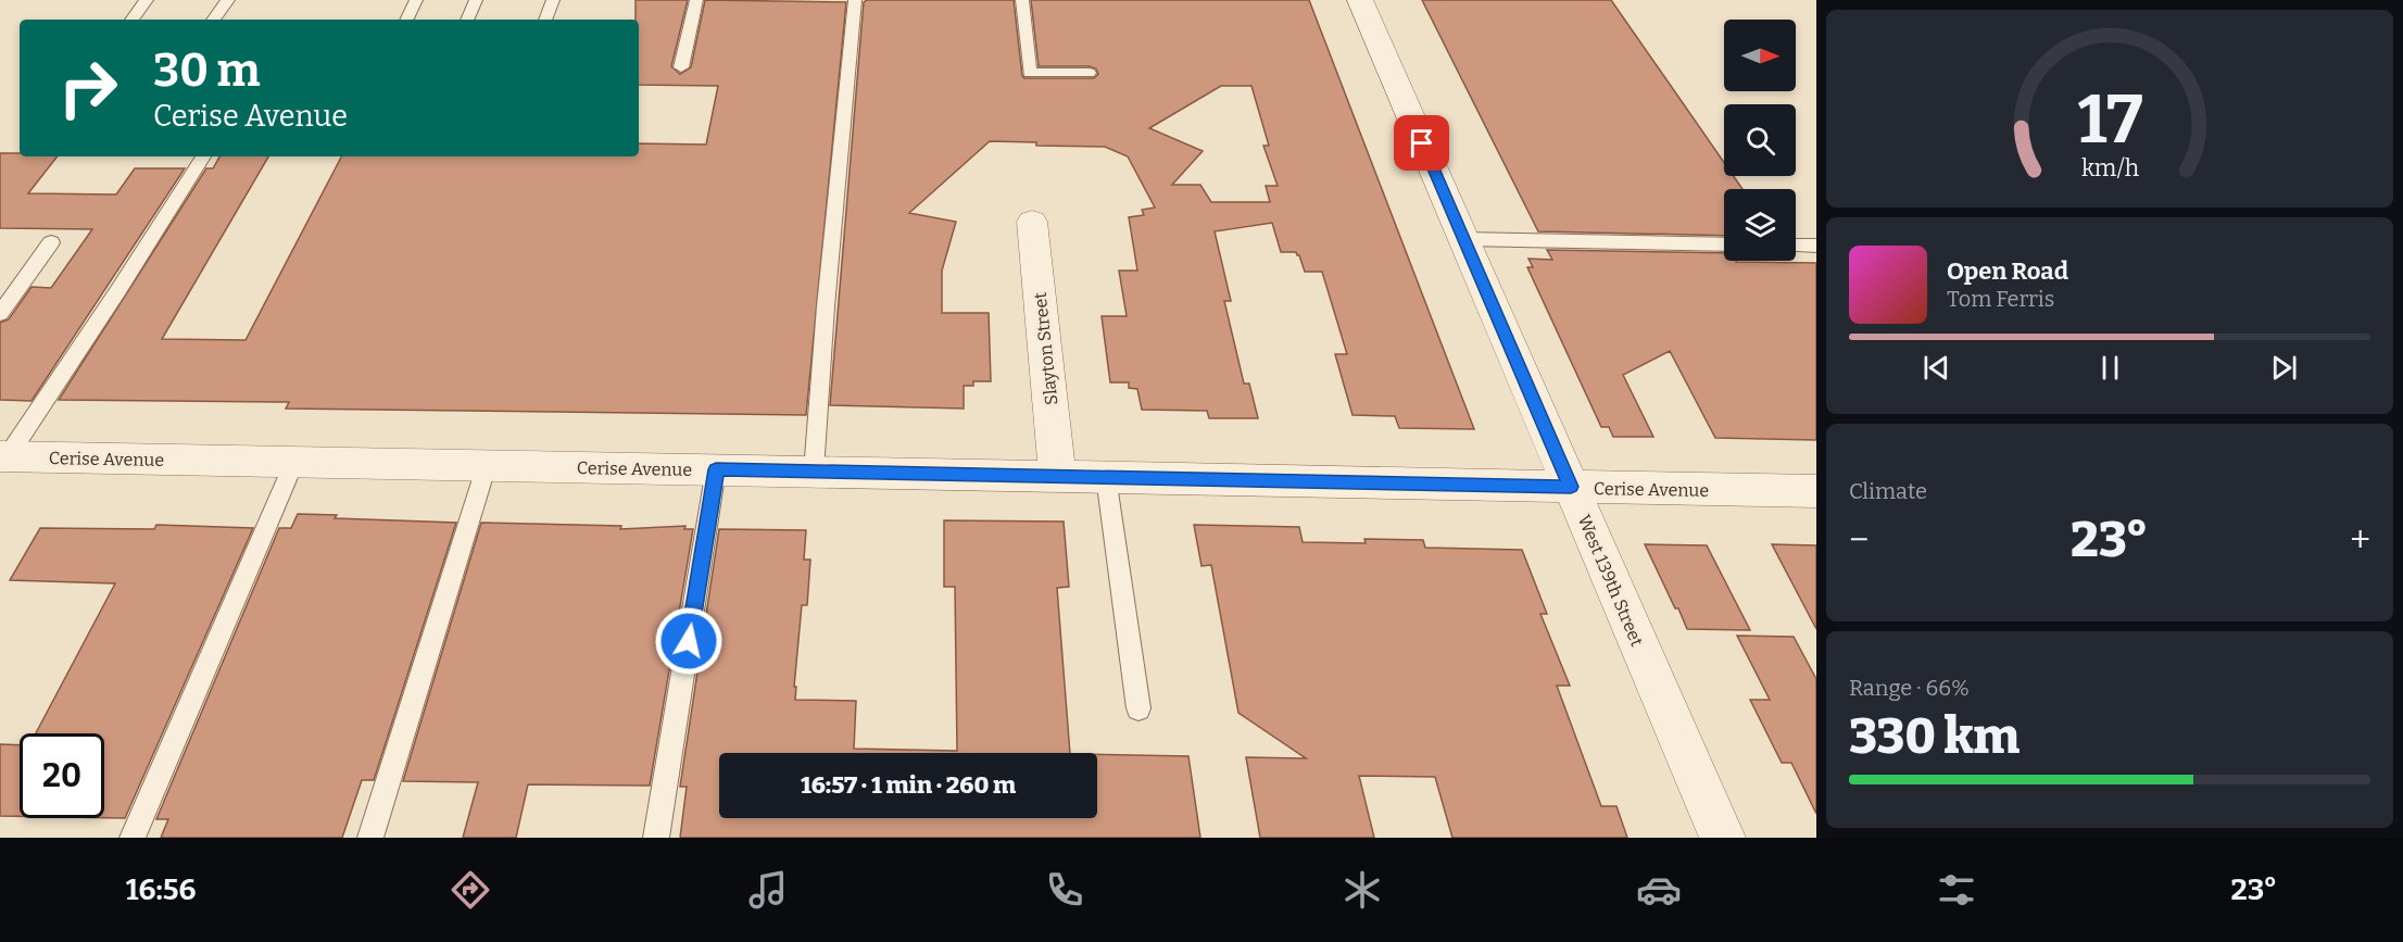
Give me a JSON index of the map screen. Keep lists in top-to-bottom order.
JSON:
{
  "streets": {
    "street": ["Slayton Street", "Cerise Avenue", "West 139th Street"]
  },
  "crossings": [
    ["Slayton Street", "Cerise Avenue"],
    ["Cerise Avenue", "West 139th Street"]
  ],
  "north": "right",
  "page": {
    "turn": ["30 m", "Cerise Avenue"],
    "song": ["Open Road", "Tom Ferris"],
    "tile": [
      "Climate",
      ["Range · 66%", "330 km"]
    ],
    "heat": ["−", "23°", "+"],
    "limit": "20",
    "trip": "16:57 · 1 min · 260 m",
    "tabs": ["16:56", "23°"],
    "gauge": ["17", "km/h"]
  }
}
